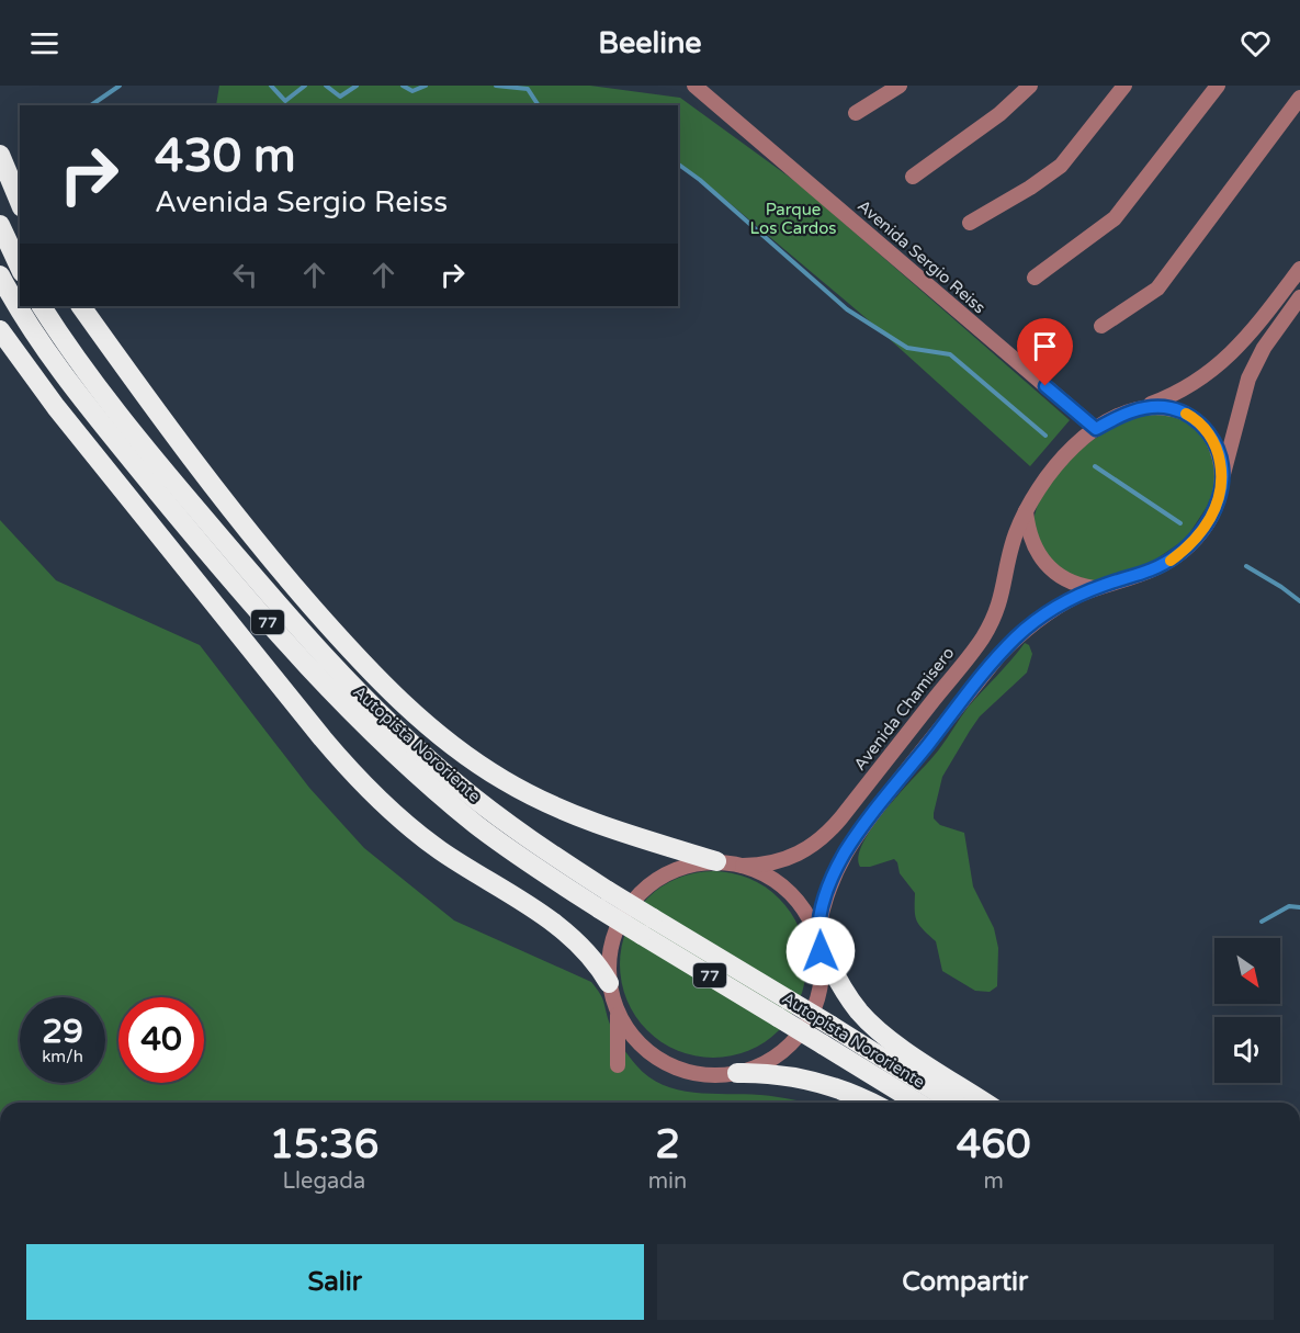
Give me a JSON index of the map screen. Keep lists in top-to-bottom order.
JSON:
{
  "streets": {
    "highway": ["77", "Autopista Nororiente"],
    "street": ["Avenida Sergio Reiss", "Avenida Chamisero"]
  },
  "crossings": [
    ["Avenida Sergio Reiss", "Avenida Chamisero"]
  ],
  "parks": ["Parque Los Cardos"],
  "north": "bottom right",
  "page": {
    "header": "Beeline",
    "turn": ["430 m", "Avenida Sergio Reiss"],
    "speed": "29 km/h",
    "limit": "40",
    "eta": [
      "15:36",
      "Llegada",
      "2",
      "min",
      "460",
      "m"
    ],
    "buttons": ["Salir", "Compartir"]
  }
}
